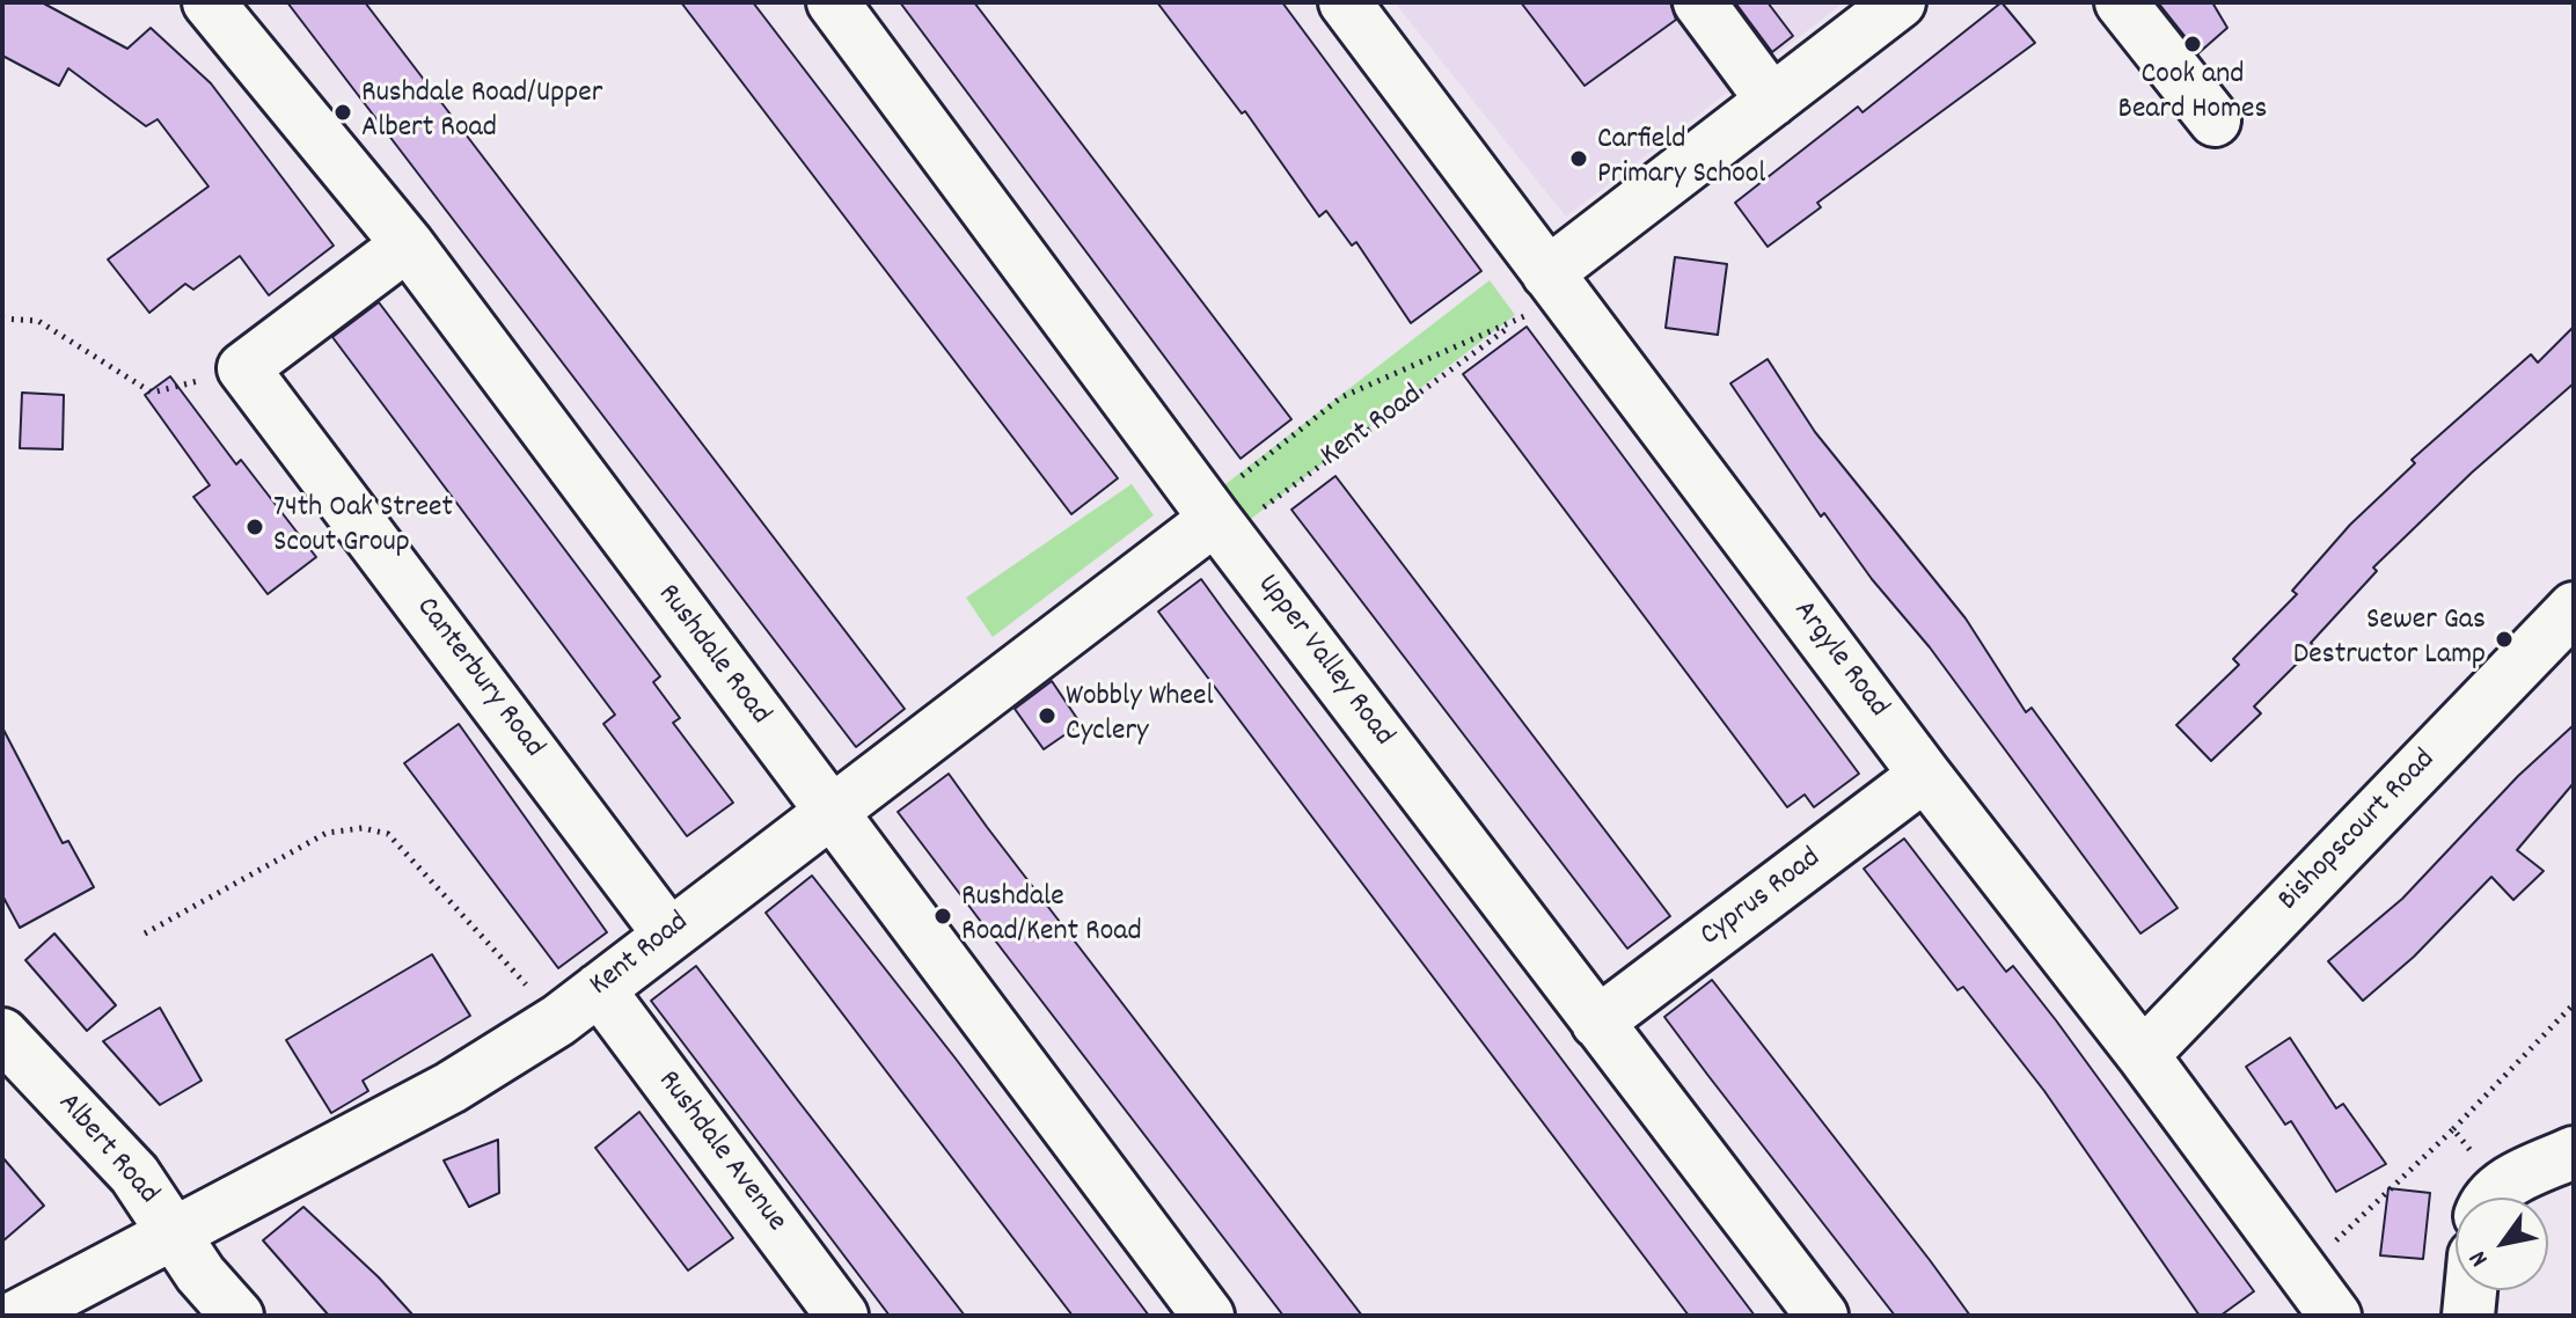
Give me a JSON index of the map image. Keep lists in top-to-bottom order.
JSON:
{
  "streets": {
    "street": [
      "Kent Road",
      "Rushdale Road",
      "Argyle Road",
      "Upper Valley Road",
      "Canterbury Road",
      "Bishopscourt Road",
      "Cyprus Road",
      "Albert Road",
      "Rushdale Avenue"
    ]
  },
  "crossings": [
    ["Kent Road", "Rushdale Road"],
    ["Kent Road", "Upper Valley Road"],
    ["Kent Road", "Canterbury Road"],
    ["Kent Road", "Albert Road"],
    ["Kent Road", "Rushdale Avenue"],
    ["Argyle Road", "Bishopscourt Road"],
    ["Argyle Road", "Cyprus Road"],
    ["Upper Valley Road", "Cyprus Road"]
  ],
  "places": [
    "Cook and Beard Homes",
    "Rushdale Road/Upper Albert Road",
    "Carfield Primary School",
    "74th Oak Street Scout Group",
    "Sewer Gas Destructor Lamp",
    "Wobbly Wheel Cyclery",
    "Rushdale Road/Kent Road"
  ],
  "north": "bottom left"
}
